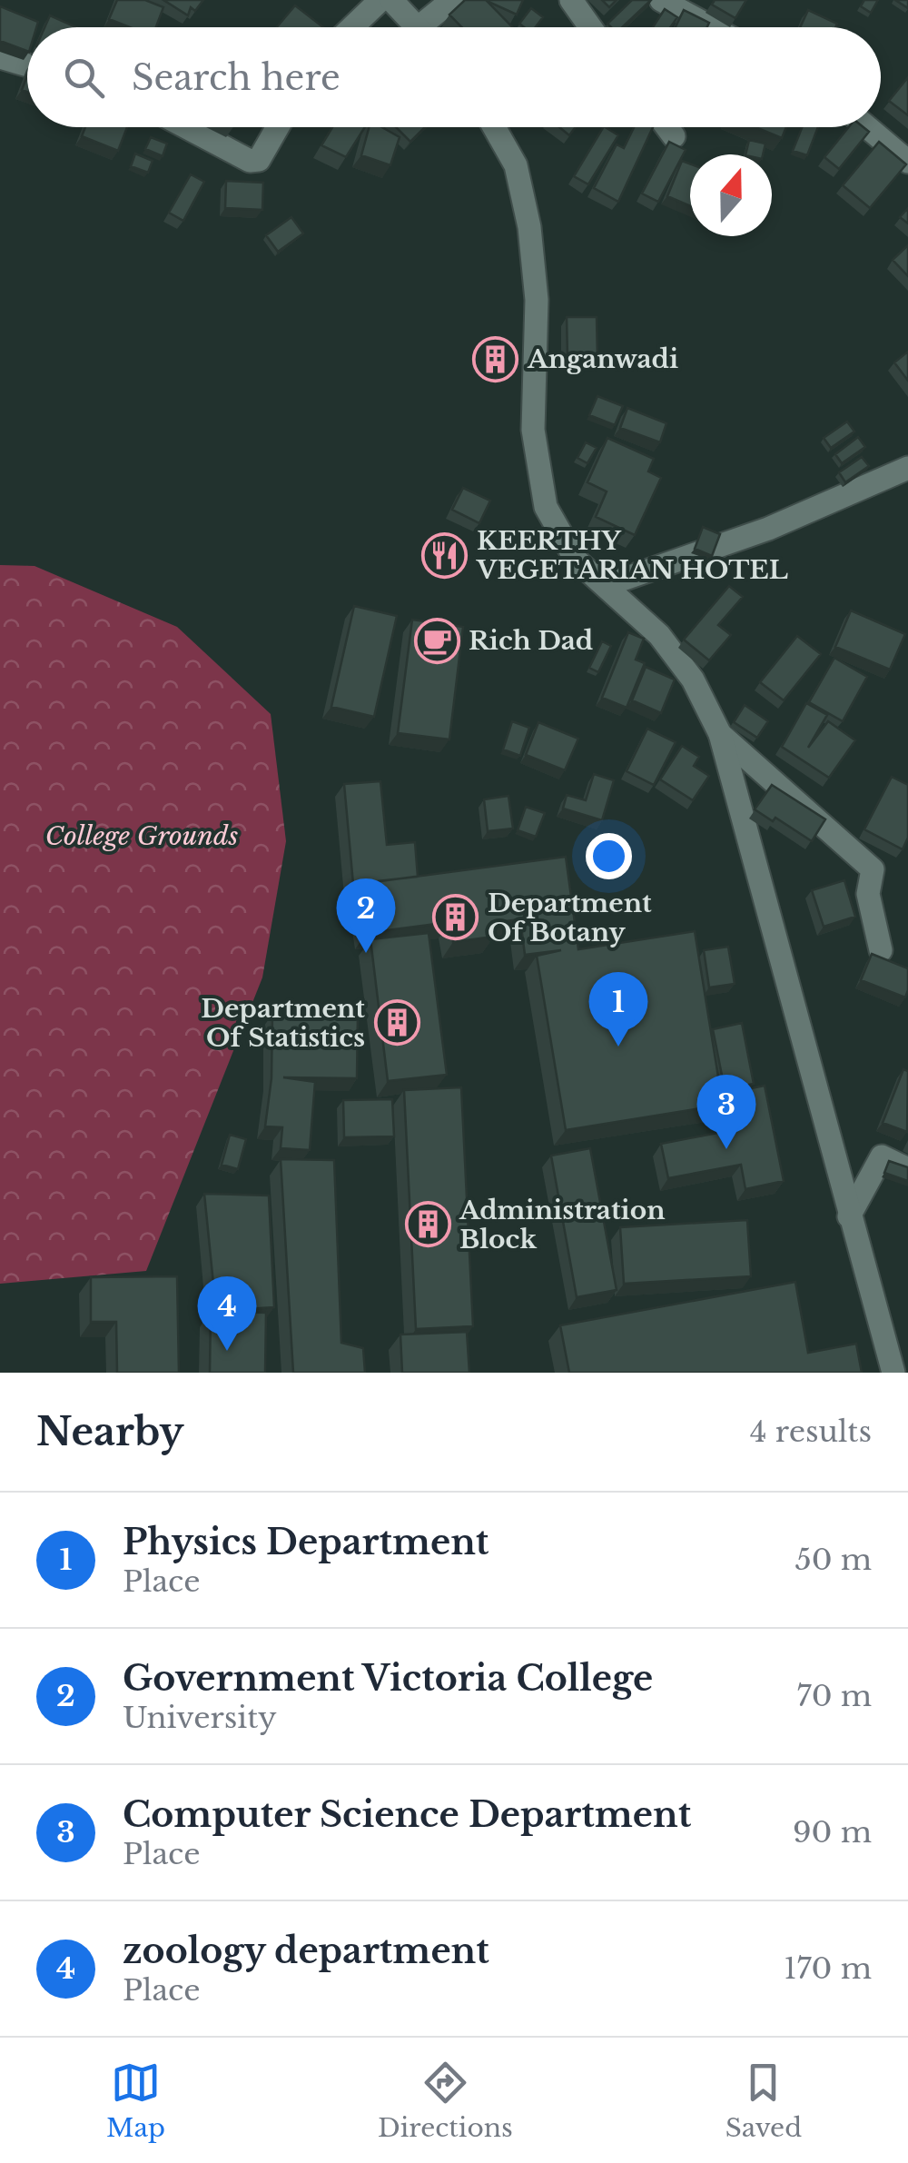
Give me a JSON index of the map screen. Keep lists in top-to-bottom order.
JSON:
{
  "parks": ["College Grounds"],
  "places": {
    "building": [
      "Anganwadi",
      "Department Of Botany",
      "Department Of Statistics",
      "Administration Block"
    ],
    "restaurant": ["KEERTHY VEGETARIAN HOTEL"],
    "cafe": ["Rich Dad"]
  },
  "north": "top",
  "page": {
    "search": "Search here",
    "pins": [
      "2",
      "1",
      "3",
      "4"
    ],
    "heading": ["Nearby", "4 results"],
    "list": [
      {
        "mark": "1",
        "name": "Physics Department",
        "note": "Place",
        "value": "50 m"
      },
      {
        "mark": "2",
        "name": "Government Victoria College",
        "note": "University",
        "value": "70 m"
      },
      {
        "mark": "3",
        "name": "Computer Science Department",
        "note": "Place",
        "value": "90 m"
      },
      {
        "mark": "4",
        "name": "zoology department",
        "note": "Place",
        "value": "170 m"
      }
    ],
    "nav": ["Map", "Directions", "Saved"]
  }
}
